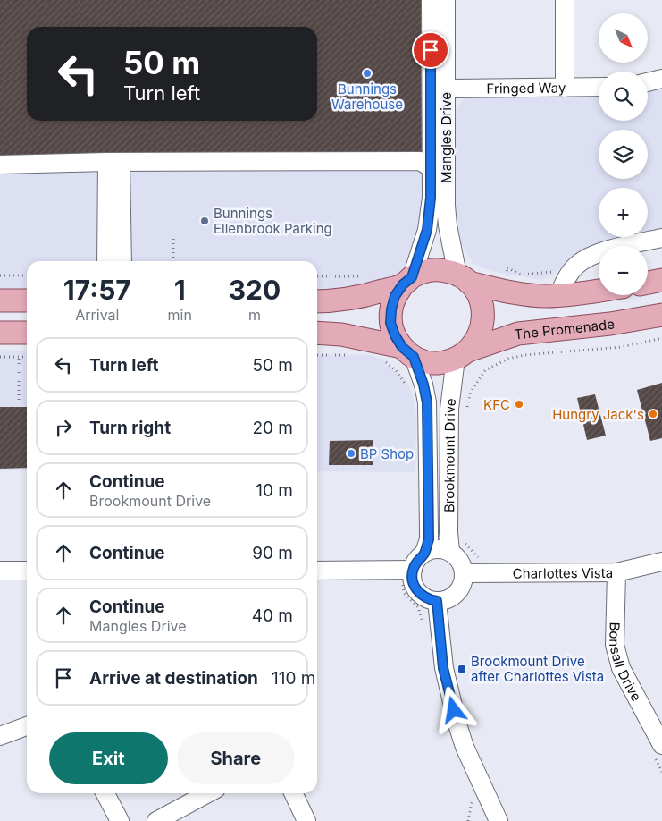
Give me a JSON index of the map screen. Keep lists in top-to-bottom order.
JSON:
{
  "streets": {
    "main road": ["The Promenade"],
    "street": [
      "Fringed Way",
      "Mangles Drive",
      "Brookmount Drive",
      "Charlottes Vista",
      "Bonsall Drive"
    ]
  },
  "crossings": [
    ["Fringed Way", "Mangles Drive"],
    ["Mangles Drive", "The Promenade"],
    ["Mangles Drive", "Brookmount Drive"],
    ["The Promenade", "Brookmount Drive"],
    ["Brookmount Drive", "Charlottes Vista"],
    ["Charlottes Vista", "Bonsall Drive"]
  ],
  "places": {
    "other": [
      "Bunnings Warehouse",
      "Bunnings Ellenbrook Parking",
      "KFC",
      "Hungry Jack's",
      "BP Shop"
    ],
    "transit": ["Brookmount Drive after Charlottes Vista"]
  },
  "north": "bottom right",
  "page": {
    "map_buttons": ["+", "−"],
    "turn": ["50 m", "Turn left"],
    "eta": [
      "17:57",
      "Arrival",
      "1",
      "min",
      "320",
      "m"
    ],
    "list": [
      {
        "name": "Turn left",
        "value": "50 m"
      },
      {
        "name": "Turn right",
        "value": "20 m"
      },
      {
        "name": "Continue",
        "note": "Brookmount Drive",
        "value": "10 m"
      },
      {
        "name": "Continue",
        "value": "90 m"
      },
      {
        "name": "Continue",
        "note": "Mangles Drive",
        "value": "40 m"
      },
      {
        "name": "Arrive at destination",
        "value": "110 m"
      }
    ],
    "buttons": ["Exit", "Share"]
  }
}
